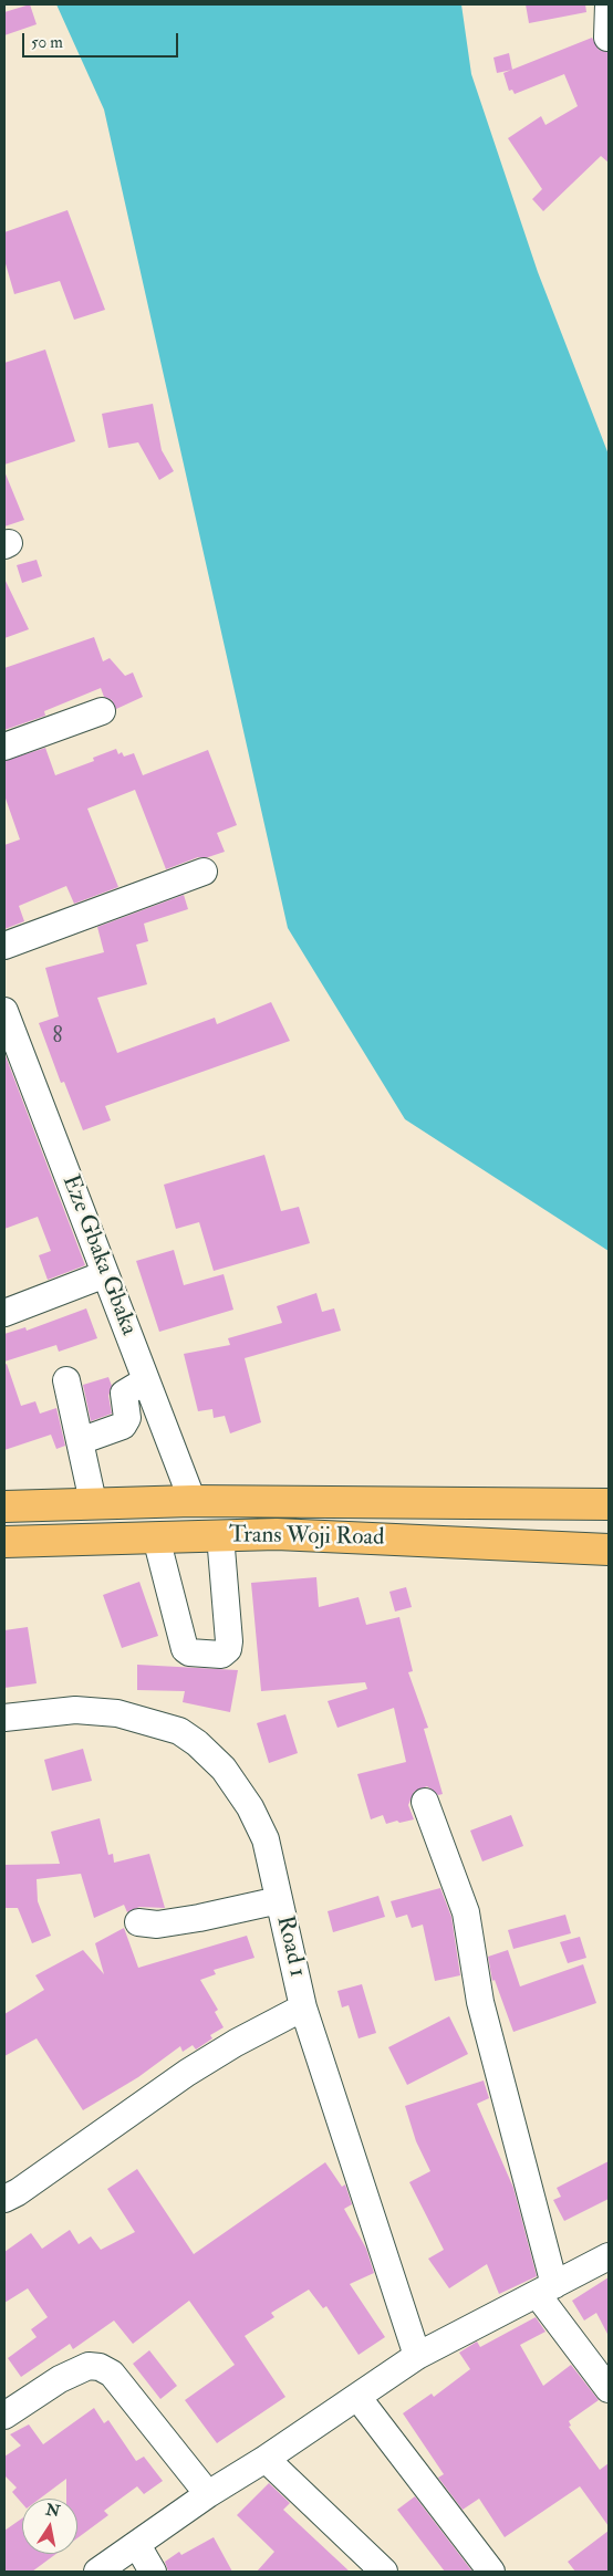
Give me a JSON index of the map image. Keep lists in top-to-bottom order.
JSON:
{
  "streets": {
    "main road": ["Trans Woji Road"],
    "street": ["Eze Gbaka Gbaka", "Road 1"]
  },
  "crossings": [
    ["Eze Gbaka Gbaka", "Trans Woji Road"]
  ],
  "house_numbers": ["8"],
  "scale_bar": "50 m",
  "north": "top"
}
